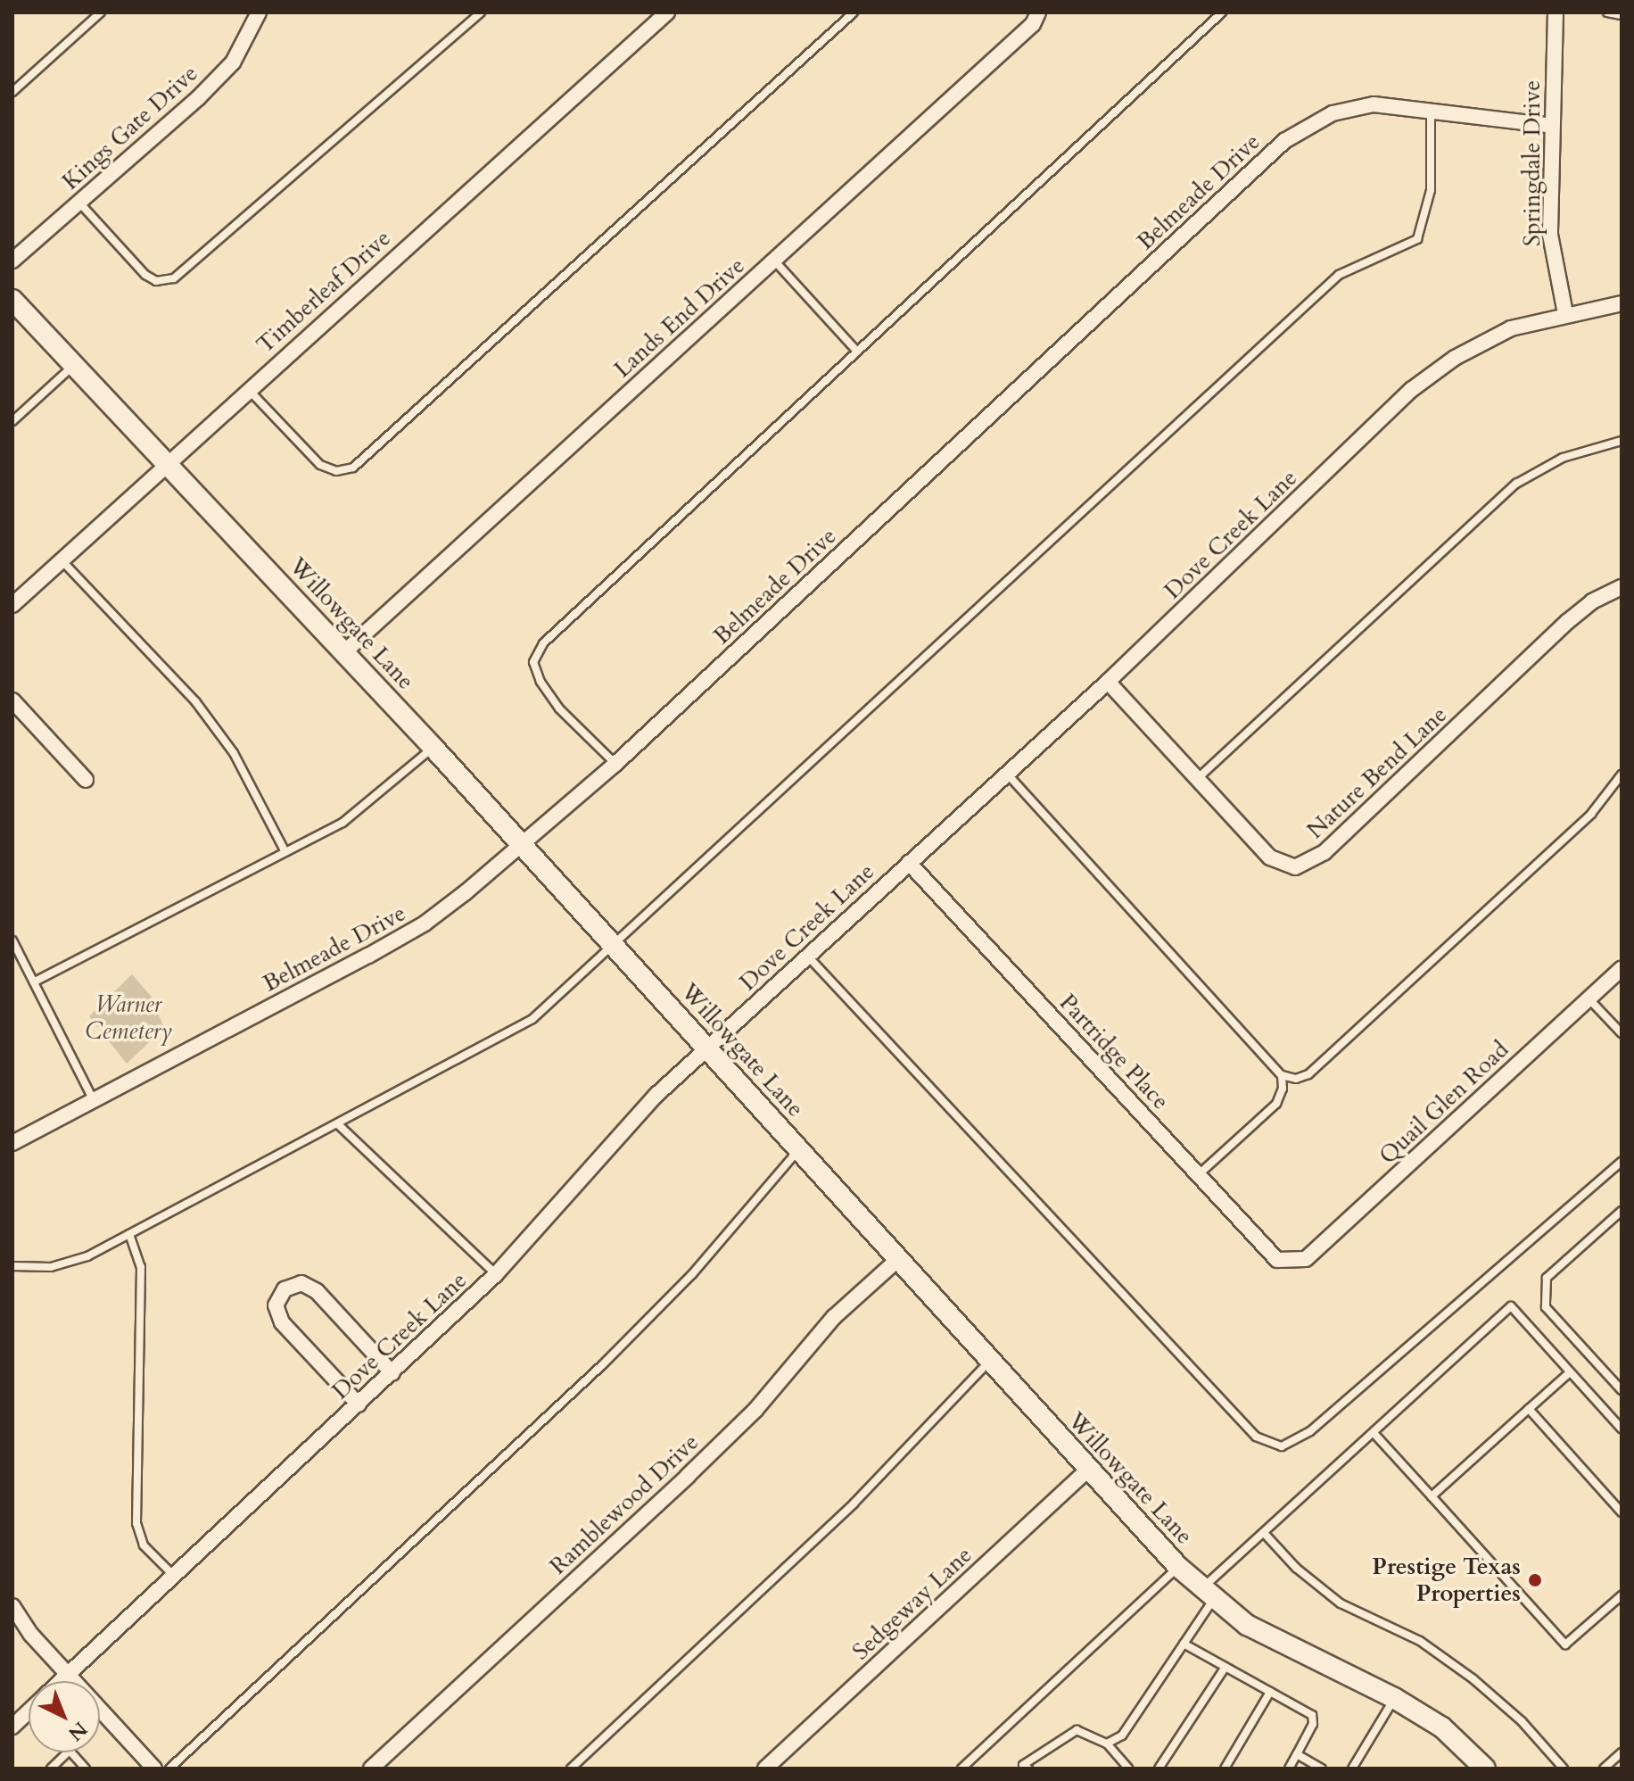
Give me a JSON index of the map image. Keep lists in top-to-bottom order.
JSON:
{
  "streets": {
    "street": [
      "Kings Gate Drive",
      "Springdale Drive",
      "Belmeade Drive",
      "Timberleaf Drive",
      "Lands End Drive",
      "Dove Creek Lane",
      "Willowgate Lane",
      "Nature Bend Lane",
      "Partridge Place",
      "Quail Glen Road",
      "Ramblewood Drive",
      "Sedgeway Lane"
    ]
  },
  "crossings": [
    ["Springdale Drive", "Belmeade Drive"],
    ["Springdale Drive", "Dove Creek Lane"],
    ["Belmeade Drive", "Willowgate Lane"],
    ["Timberleaf Drive", "Willowgate Lane"],
    ["Lands End Drive", "Willowgate Lane"],
    ["Dove Creek Lane", "Willowgate Lane"],
    ["Dove Creek Lane", "Nature Bend Lane"],
    ["Dove Creek Lane", "Partridge Place"],
    ["Willowgate Lane", "Ramblewood Drive"],
    ["Willowgate Lane", "Sedgeway Lane"],
    ["Partridge Place", "Quail Glen Road"]
  ],
  "parks": ["Warner Cemetery"],
  "places": ["Prestige Texas Properties"],
  "north": "bottom right"
}
